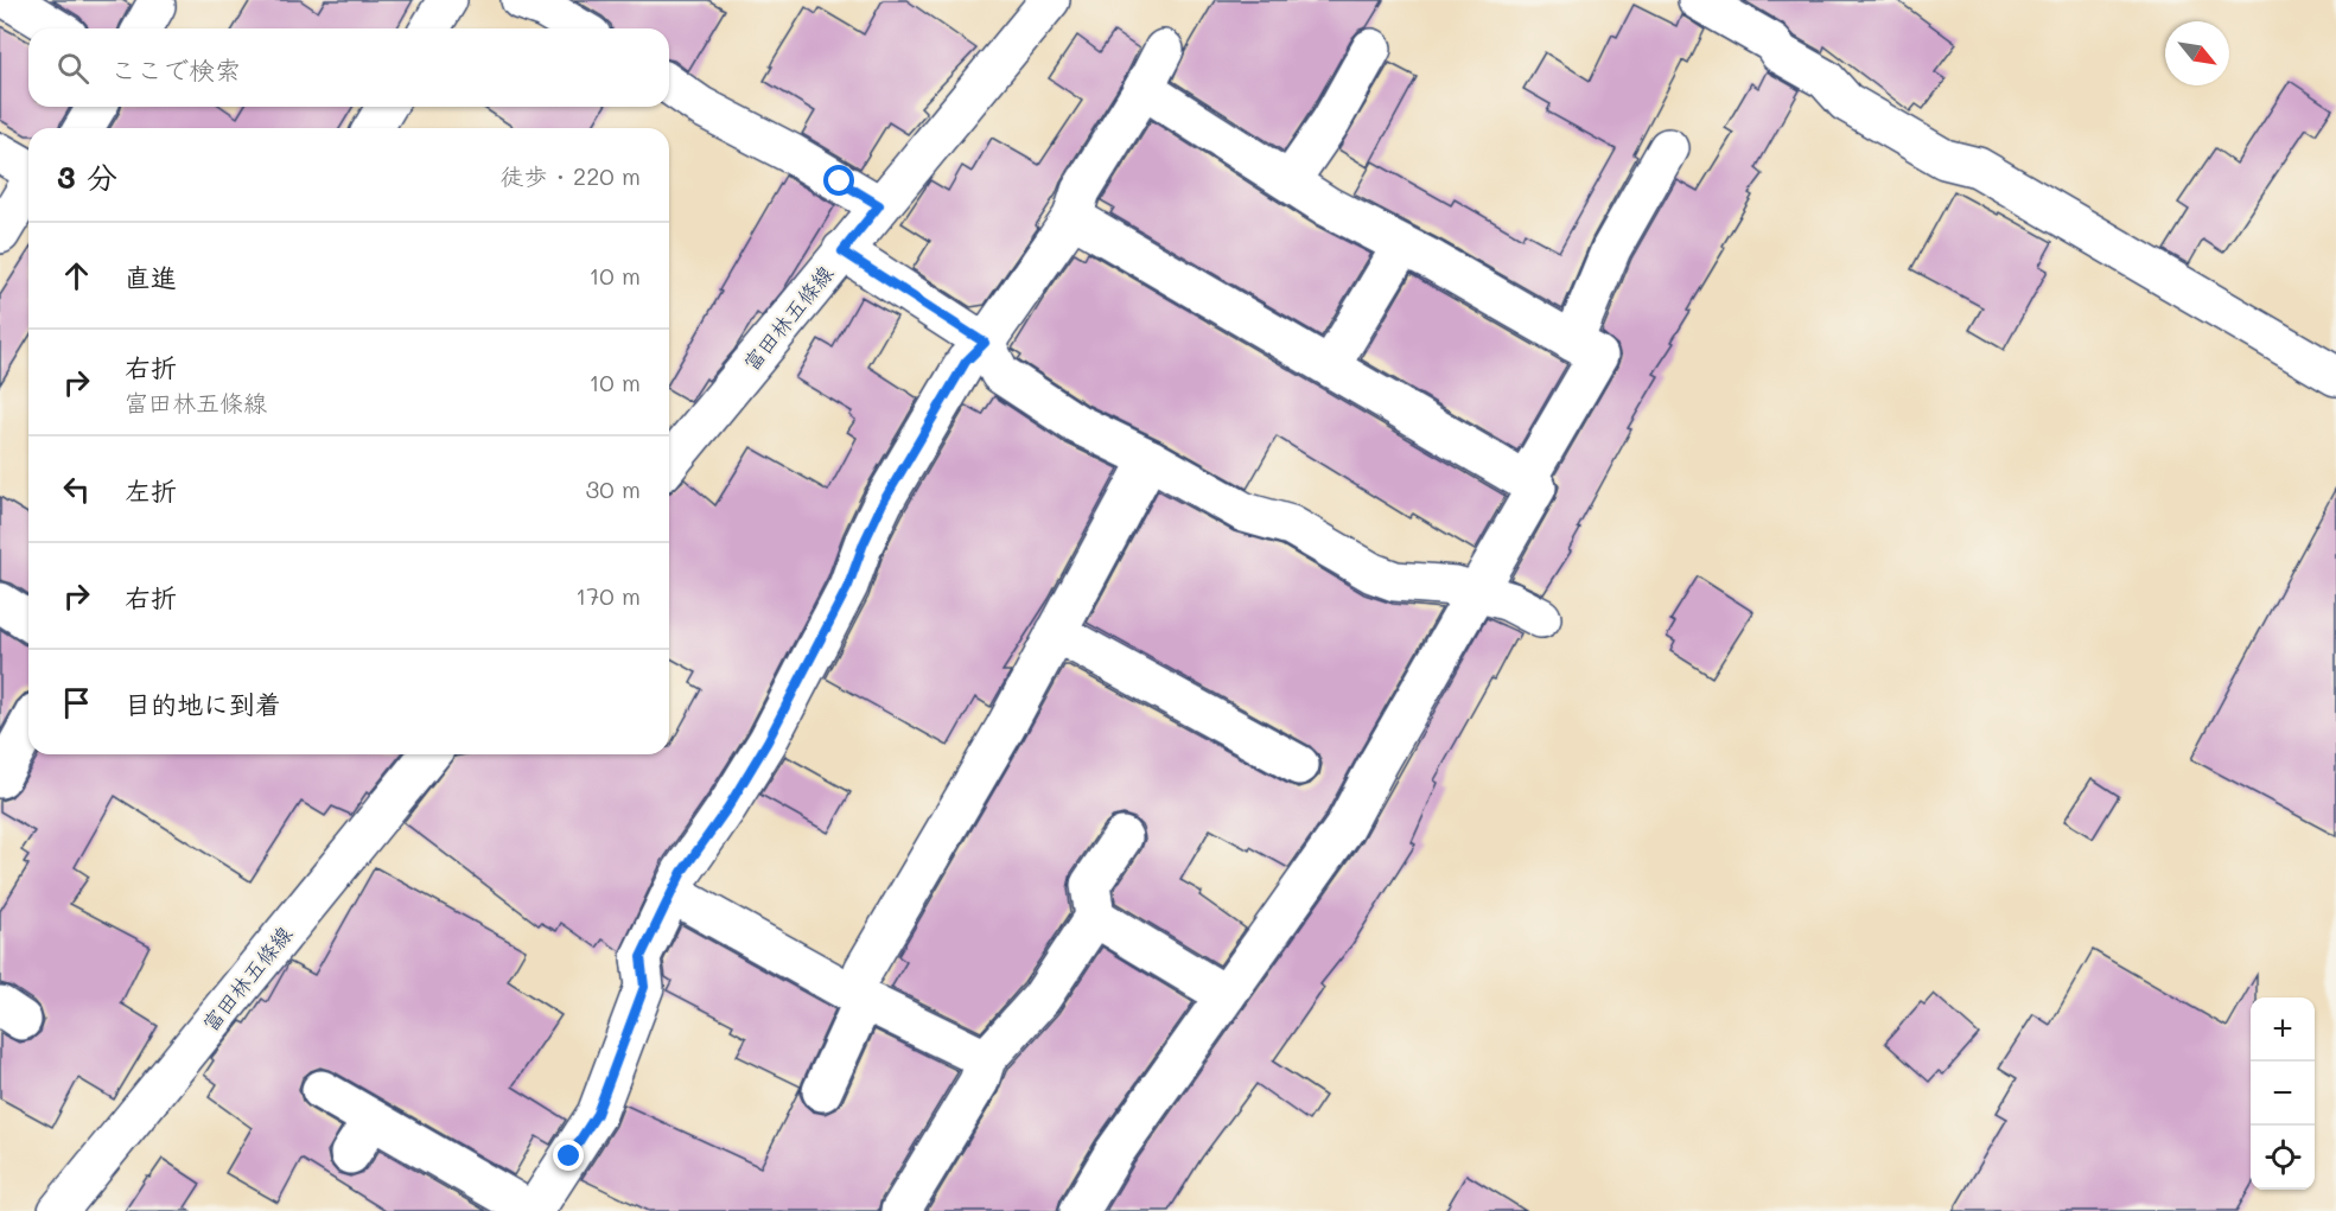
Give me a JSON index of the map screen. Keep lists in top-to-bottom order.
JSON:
{
  "streets": {
    "street": ["富田林五條線"]
  },
  "north": "bottom right",
  "page": {
    "search": "ここで検索",
    "heading": ["3 分", "徒歩 · 220 m"],
    "list": [
      ["直進", "10 m"],
      ["右折", "富田林五條線", "10 m"],
      ["左折", "30 m"],
      ["右折", "170 m"],
      "目的地に到着"
    ],
    "map_buttons": ["+", "−"]
  }
}
